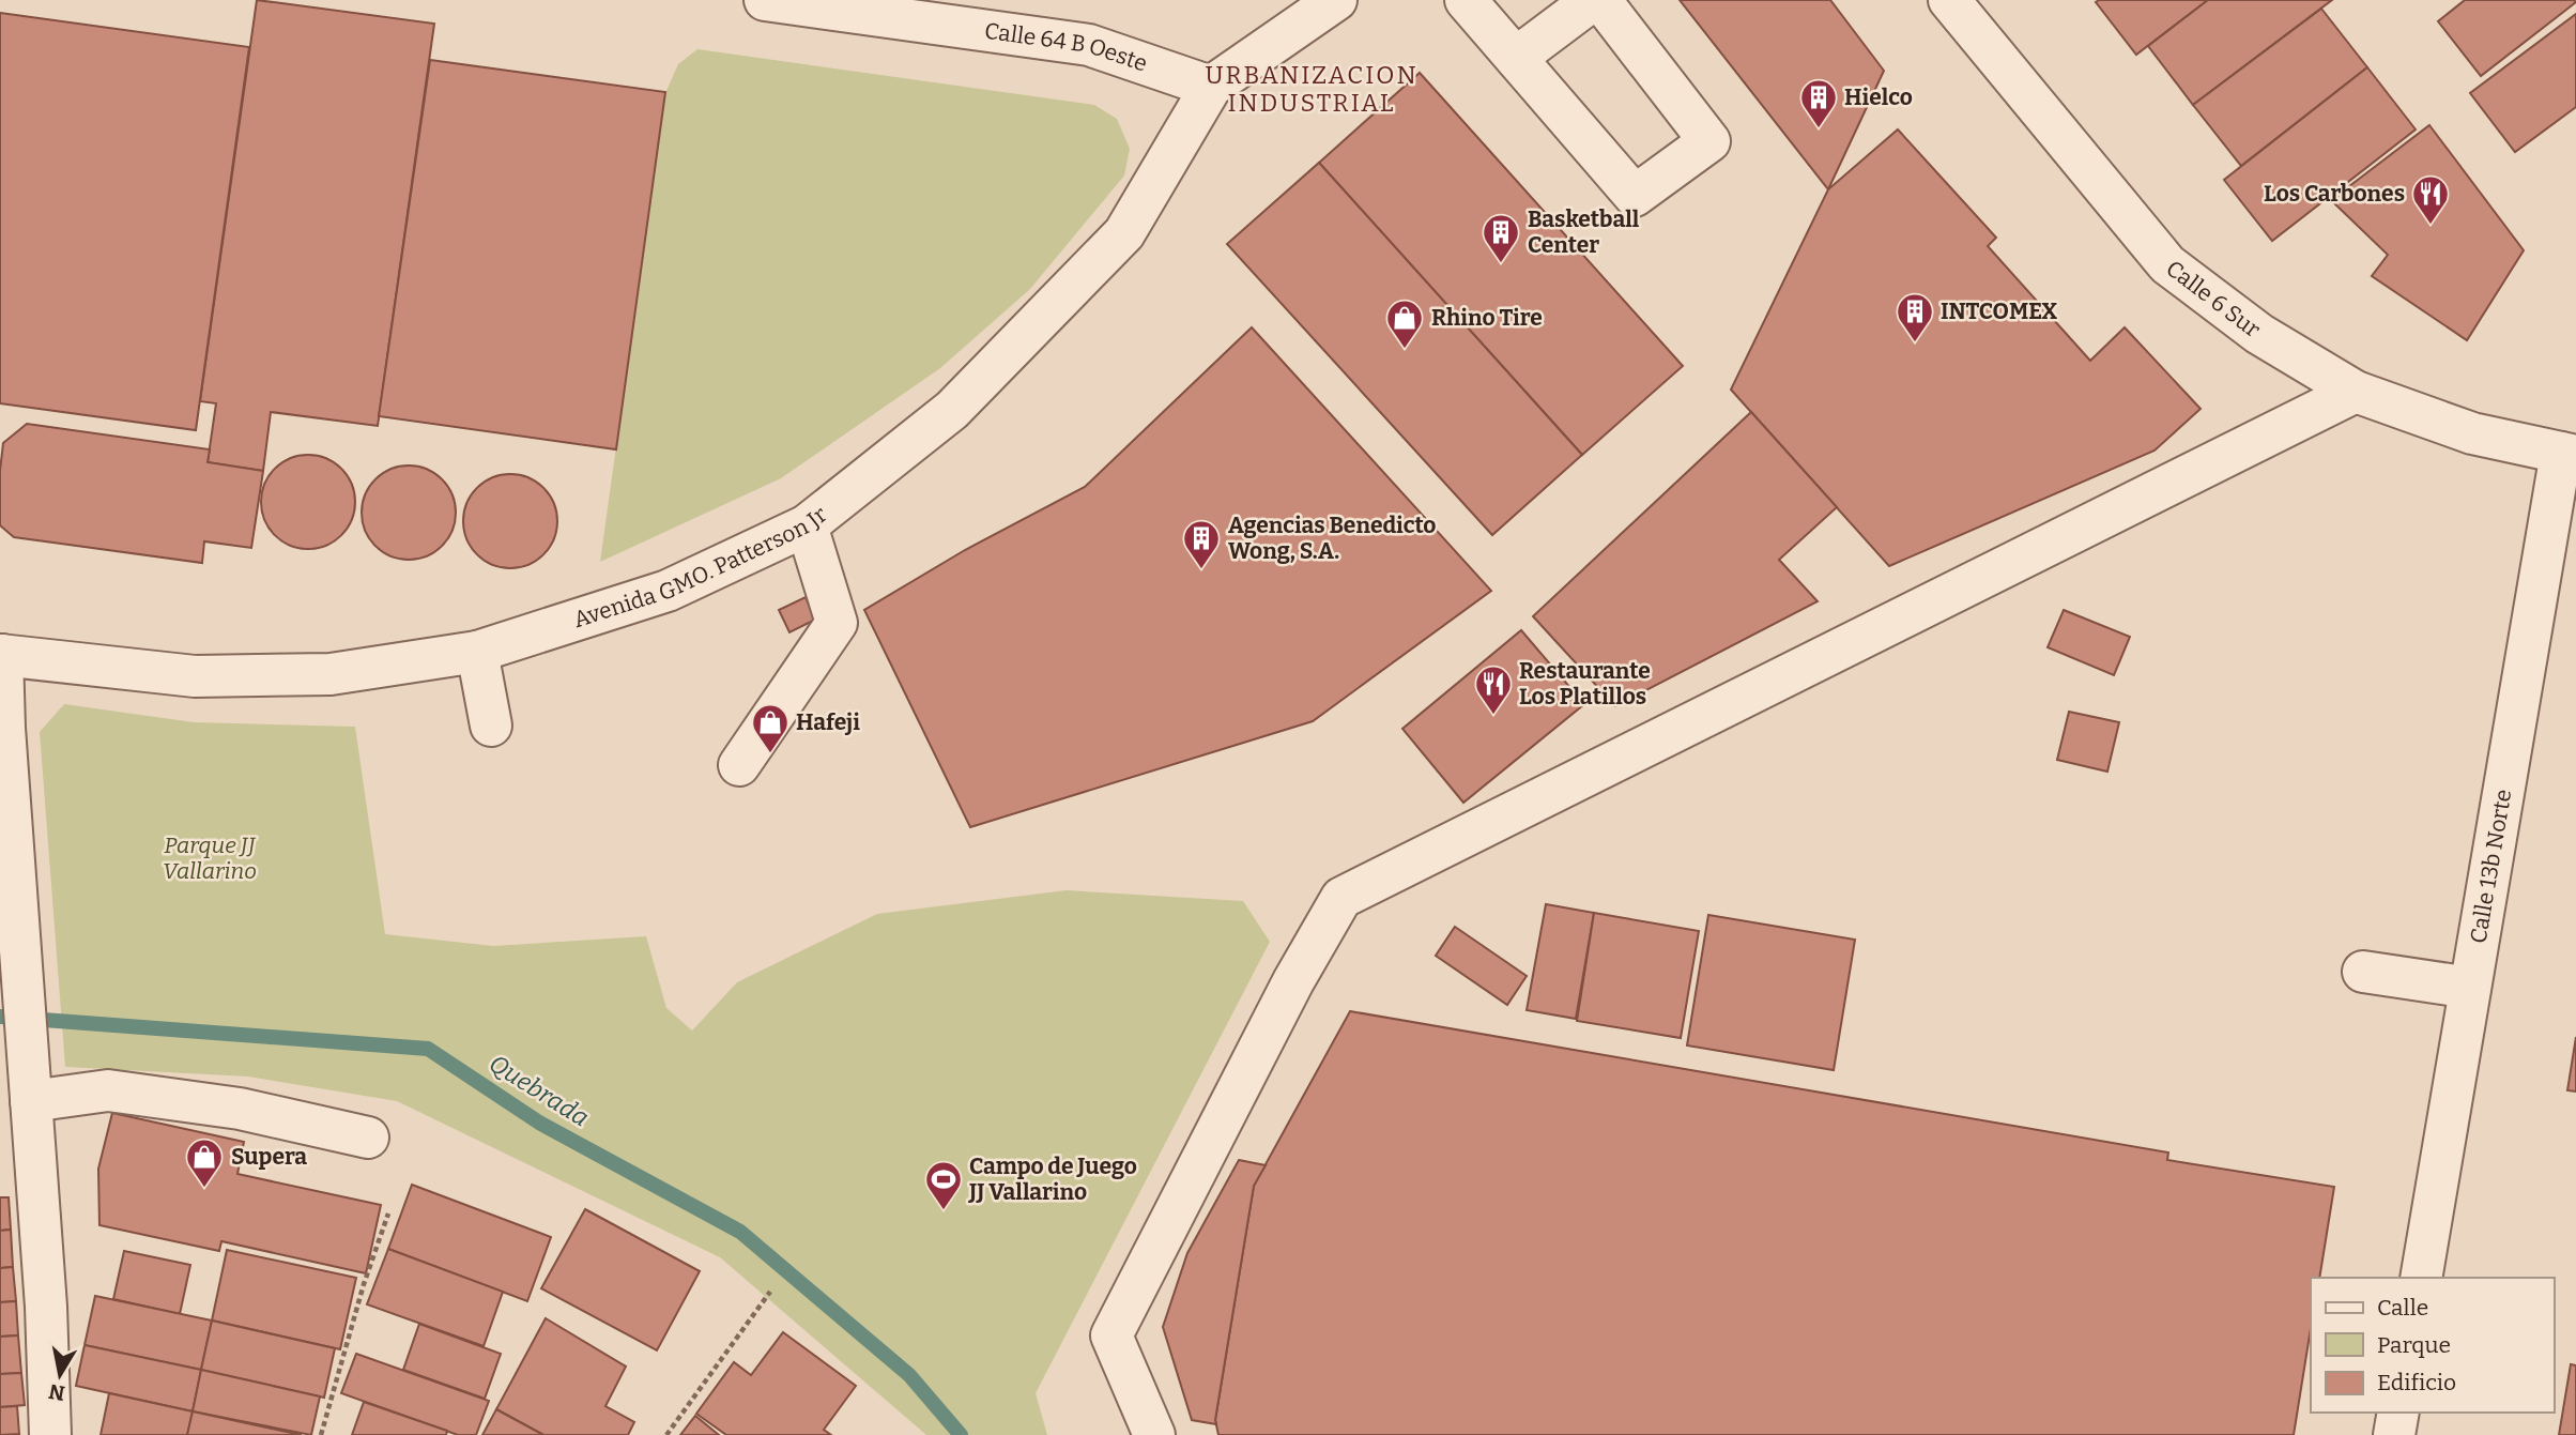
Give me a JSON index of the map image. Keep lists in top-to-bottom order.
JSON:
{
  "streets": {
    "street": [
      "Calle 64 B Oeste",
      "Calle 6 Sur",
      "Avenida GMO. Patterson Jr",
      "Calle 13b Norte"
    ]
  },
  "crossings": [
    ["Calle 64 B Oeste", "Avenida GMO. Patterson Jr"],
    ["Calle 6 Sur", "Calle 13b Norte"]
  ],
  "districts": ["URBANIZACION INDUSTRIAL"],
  "water": ["Quebrada"],
  "parks": ["Parque JJ Vallarino"],
  "places": {
    "building": [
      "Hielco",
      "Basketball Center",
      "INTCOMEX",
      "Agencias Benedicto Wong, S.A."
    ],
    "restaurant": ["Los Carbones", "Restaurante Los Platillos"],
    "shop": ["Rhino Tire", "Hafeji", "Supera"],
    "sports": ["Campo de Juego JJ Vallarino"]
  },
  "legend": ["Calle", "Parque", "Edificio"],
  "north": "bottom"
}
